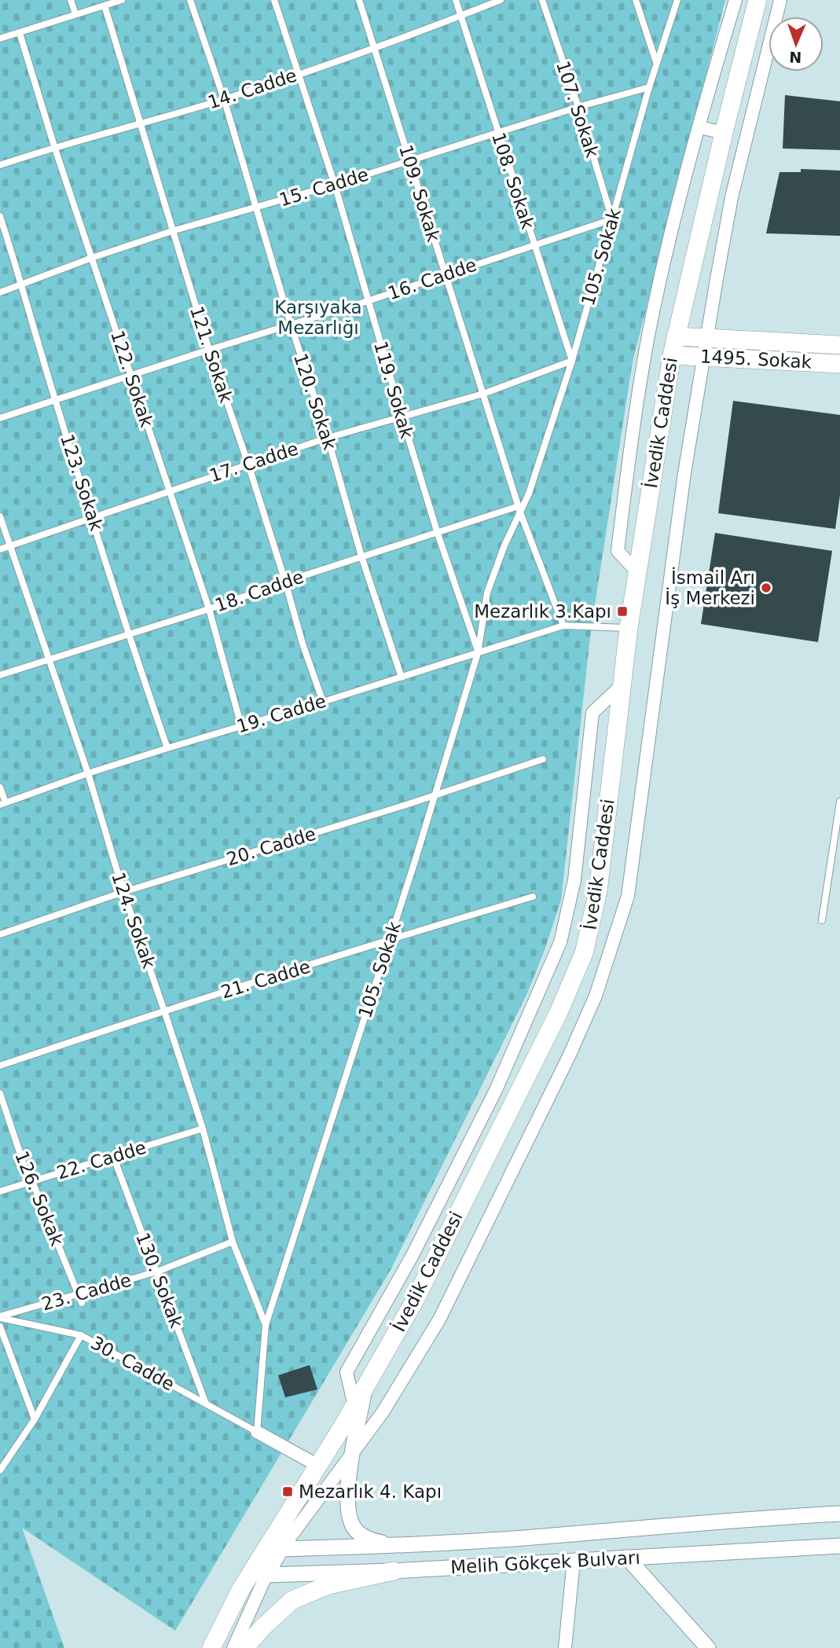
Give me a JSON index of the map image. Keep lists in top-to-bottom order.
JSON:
{
  "streets": {
    "main road": ["1495. Sokak", "İvedik Caddesi"],
    "street": ["Melih Gökçek Bulvarı"],
    "lane": [
      "14. Cadde",
      "107. Sokak",
      "108. Sokak",
      "15. Cadde",
      "109. Sokak",
      "105. Sokak",
      "16. Cadde",
      "121. Sokak",
      "122. Sokak",
      "119. Sokak",
      "120. Sokak",
      "17. Cadde",
      "123. Sokak",
      "18. Cadde",
      "19. Cadde",
      "20. Cadde",
      "124. Sokak",
      "21. Cadde",
      "22. Cadde",
      "126. Sokak",
      "130. Sokak",
      "23. Cadde",
      "30. Cadde"
    ]
  },
  "crossings": [
    ["14. Cadde", "108. Sokak"],
    ["14. Cadde", "109. Sokak"],
    ["14. Cadde", "121. Sokak"],
    ["14. Cadde", "122. Sokak"],
    ["14. Cadde", "119. Sokak"],
    ["14. Cadde", "120. Sokak"],
    ["107. Sokak", "15. Cadde"],
    ["107. Sokak", "105. Sokak"],
    ["107. Sokak", "16. Cadde"],
    ["108. Sokak", "15. Cadde"],
    ["108. Sokak", "105. Sokak"],
    ["108. Sokak", "16. Cadde"],
    ["108. Sokak", "17. Cadde"],
    ["15. Cadde", "109. Sokak"],
    ["15. Cadde", "105. Sokak"],
    ["15. Cadde", "121. Sokak"],
    ["15. Cadde", "122. Sokak"],
    ["15. Cadde", "119. Sokak"],
    ["15. Cadde", "120. Sokak"],
    ["15. Cadde", "123. Sokak"],
    ["109. Sokak", "105. Sokak"],
    ["109. Sokak", "16. Cadde"],
    ["109. Sokak", "17. Cadde"],
    ["109. Sokak", "18. Cadde"],
    ["105. Sokak", "16. Cadde"],
    ["105. Sokak", "119. Sokak"],
    ["105. Sokak", "17. Cadde"],
    ["105. Sokak", "18. Cadde"],
    ["105. Sokak", "19. Cadde"],
    ["105. Sokak", "20. Cadde"],
    ["105. Sokak", "124. Sokak"],
    ["105. Sokak", "21. Cadde"],
    ["105. Sokak", "30. Cadde"],
    ["16. Cadde", "121. Sokak"],
    ["16. Cadde", "122. Sokak"],
    ["16. Cadde", "119. Sokak"],
    ["16. Cadde", "120. Sokak"],
    ["16. Cadde", "123. Sokak"],
    ["121. Sokak", "17. Cadde"],
    ["121. Sokak", "18. Cadde"],
    ["121. Sokak", "19. Cadde"],
    ["1495. Sokak", "İvedik Caddesi"],
    ["122. Sokak", "17. Cadde"],
    ["122. Sokak", "18. Cadde"],
    ["122. Sokak", "19. Cadde"],
    ["119. Sokak", "17. Cadde"],
    ["119. Sokak", "18. Cadde"],
    ["119. Sokak", "19. Cadde"],
    ["120. Sokak", "17. Cadde"],
    ["120. Sokak", "18. Cadde"],
    ["120. Sokak", "19. Cadde"],
    ["İvedik Caddesi", "19. Cadde"],
    ["İvedik Caddesi", "Melih Gökçek Bulvarı"],
    ["17. Cadde", "123. Sokak"],
    ["17. Cadde", "124. Sokak"],
    ["123. Sokak", "18. Cadde"],
    ["123. Sokak", "19. Cadde"],
    ["18. Cadde", "124. Sokak"],
    ["19. Cadde", "124. Sokak"],
    ["20. Cadde", "124. Sokak"],
    ["124. Sokak", "21. Cadde"],
    ["124. Sokak", "22. Cadde"],
    ["124. Sokak", "23. Cadde"],
    ["22. Cadde", "126. Sokak"],
    ["22. Cadde", "130. Sokak"],
    ["126. Sokak", "23. Cadde"],
    ["130. Sokak", "23. Cadde"],
    ["130. Sokak", "30. Cadde"],
    ["23. Cadde", "30. Cadde"]
  ],
  "parks": ["Karşıyaka Mezarlığı"],
  "places": {
    "other": ["İsmail Arı İş Merkezi"],
    "transit": ["Mezarlık 3.Kapı", "Mezarlık 4. Kapı"]
  },
  "north": "bottom"
}
